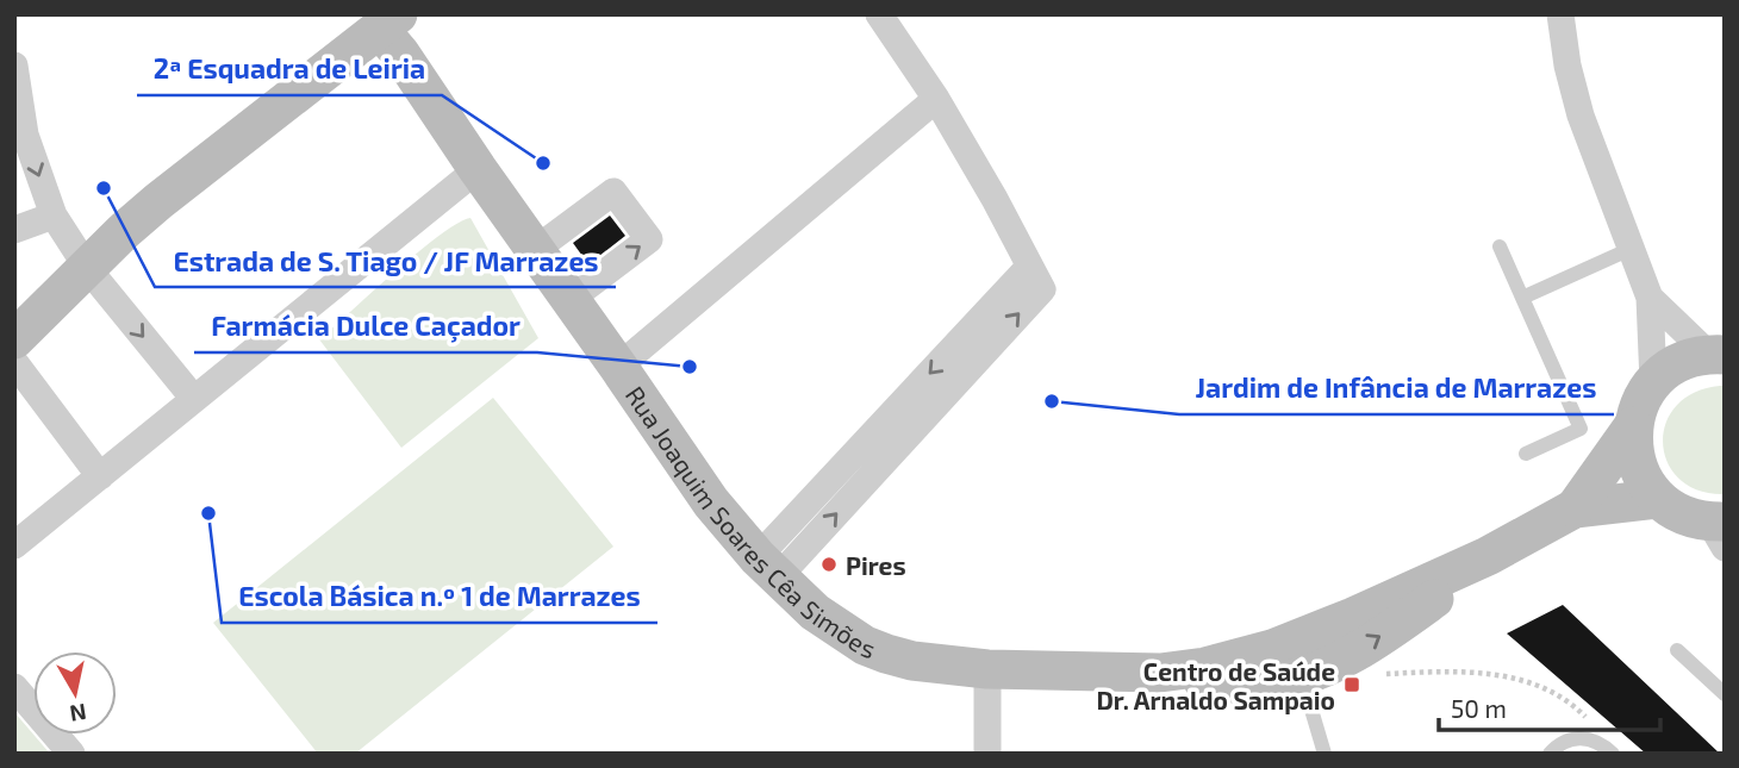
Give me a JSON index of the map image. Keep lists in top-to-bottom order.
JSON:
{
  "streets": {
    "main road": ["Rua Joaquim Soares Cêa Simões"]
  },
  "places": {
    "other": [
      "2ª Esquadra de Leiria",
      "Estrada de S. Tiago / JF Marrazes",
      "Farmácia Dulce Caçador",
      "Jardim de Infância de Marrazes",
      "Escola Básica n.º 1 de Marrazes",
      "Pires"
    ],
    "transit": ["Centro de Saúde Dr. Arnaldo Sampaio"]
  },
  "scale_bar": "50 m",
  "north": "bottom"
}
